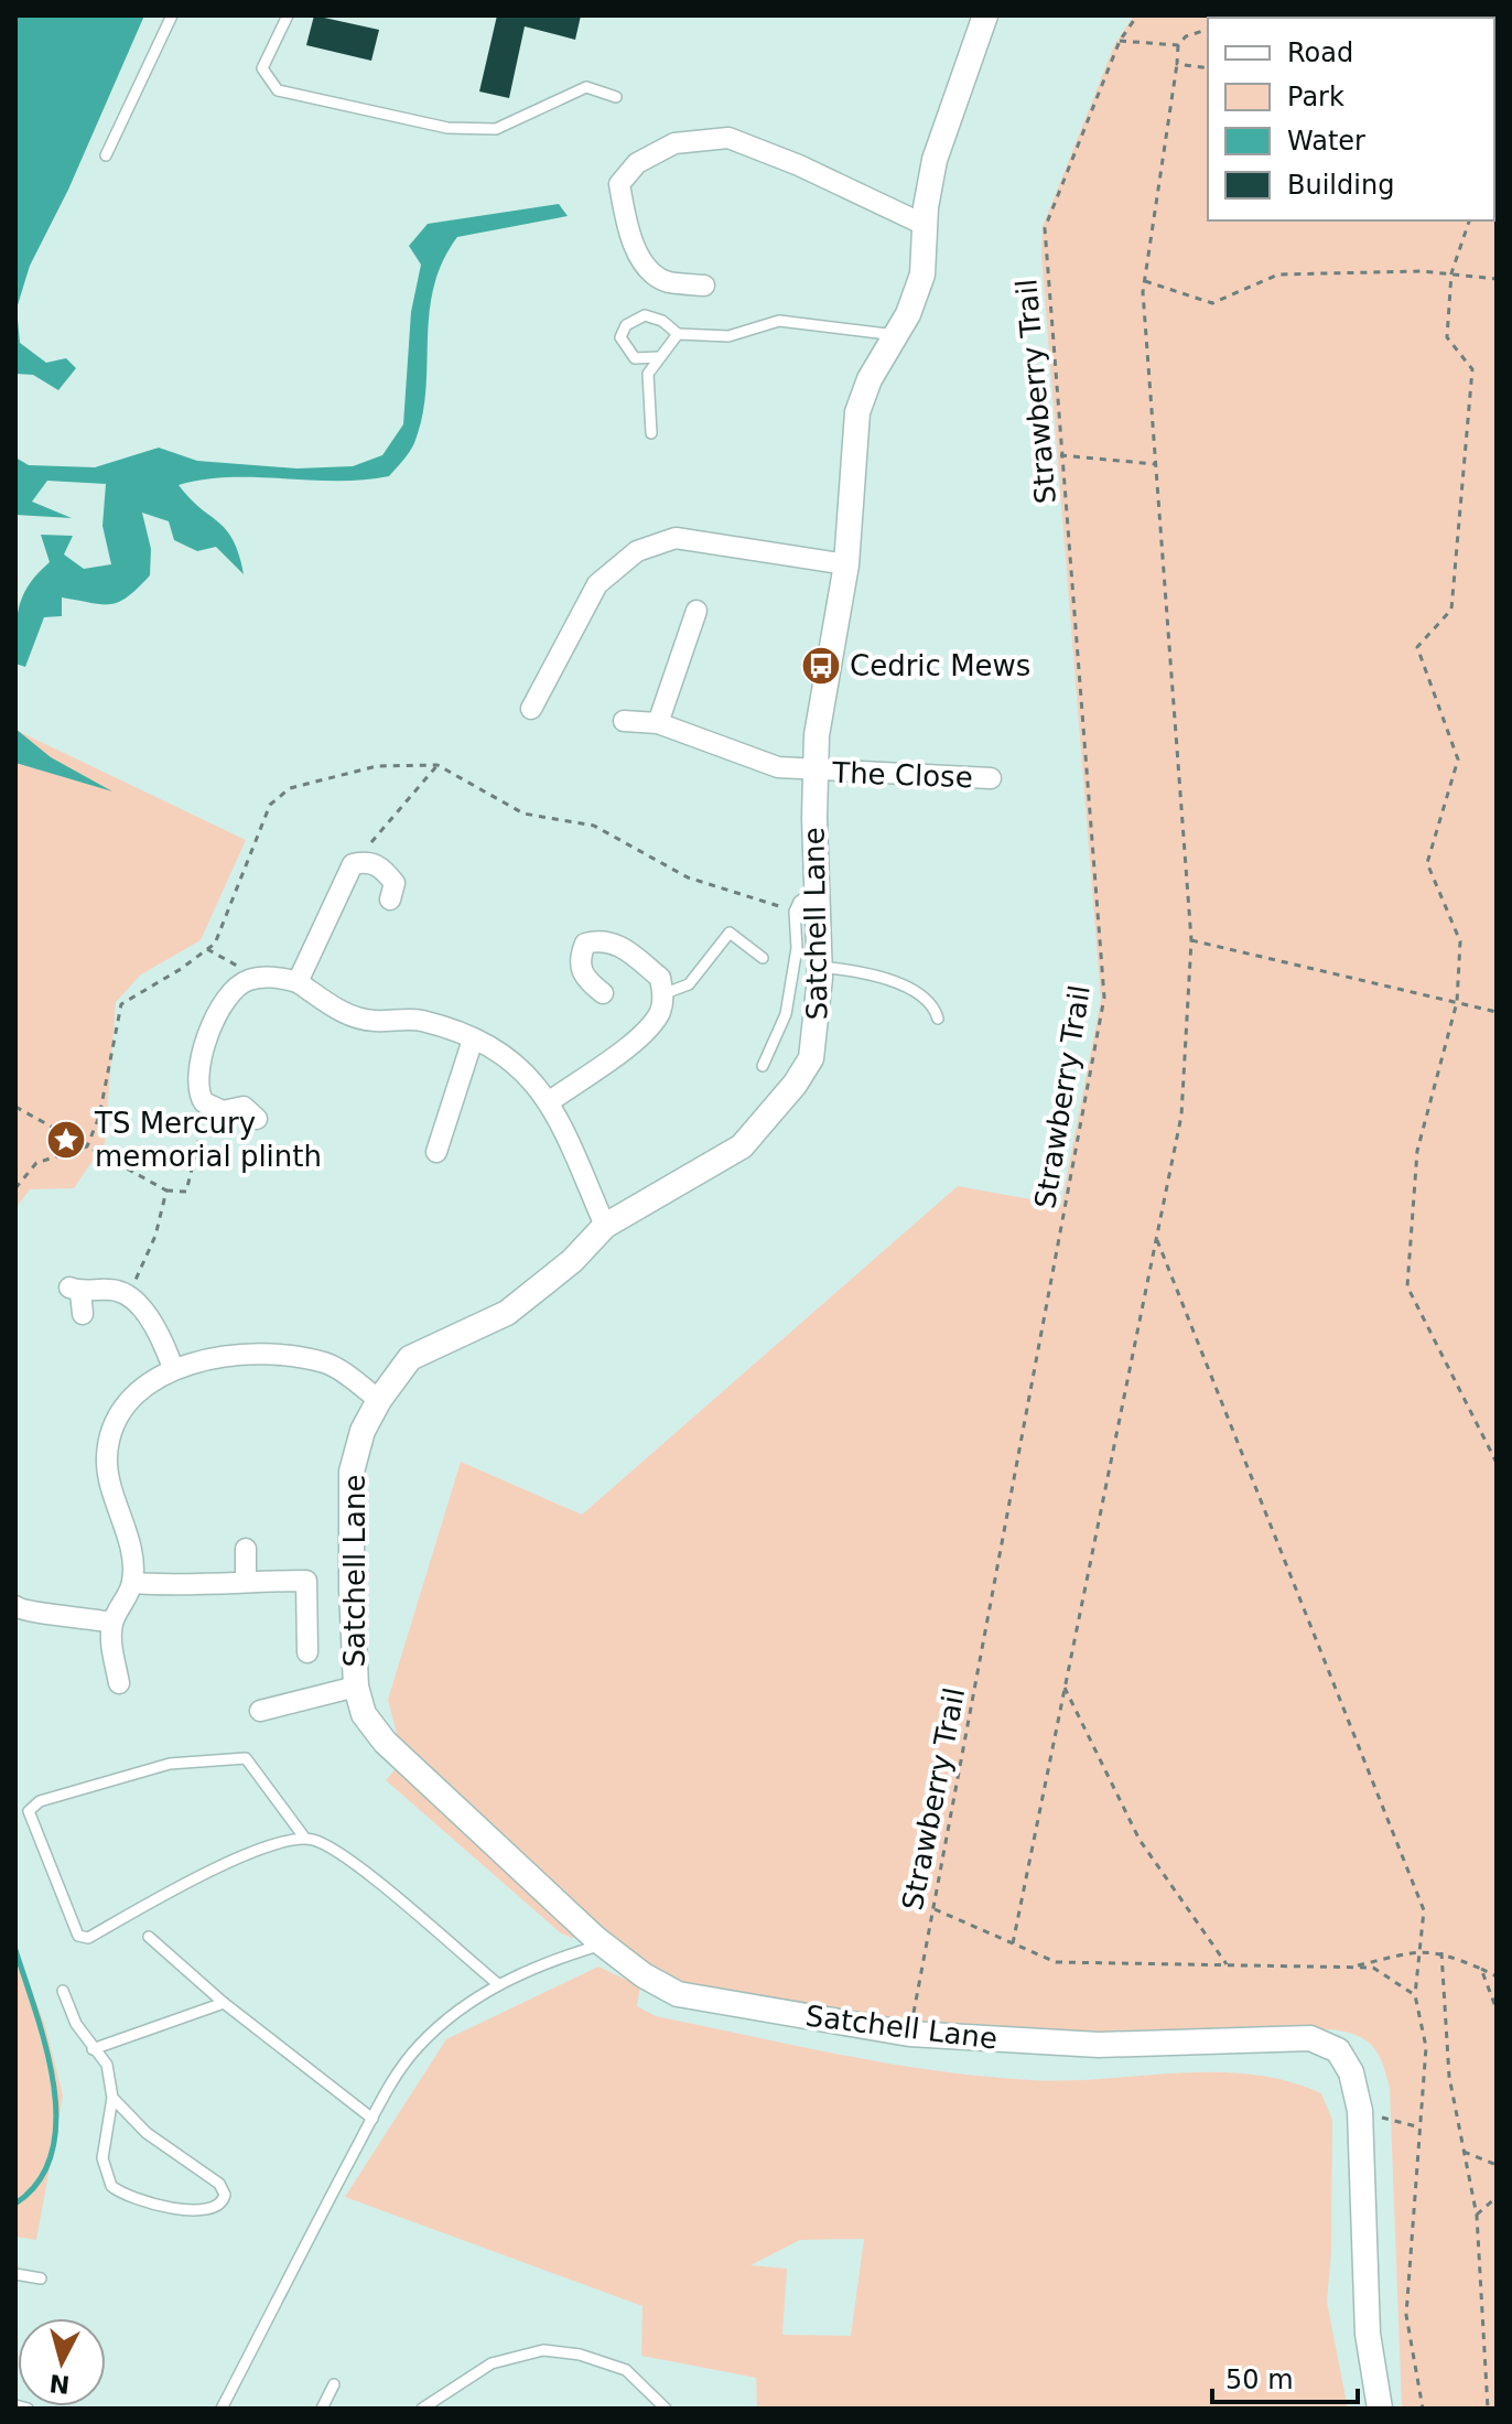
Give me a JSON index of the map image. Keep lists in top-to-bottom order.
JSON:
{
  "streets": {
    "street": ["The Close", "Satchell Lane"],
    "path": ["Strawberry Trail"]
  },
  "crossings": [
    ["Strawberry Trail", "Satchell Lane"],
    ["The Close", "Satchell Lane"]
  ],
  "places": {
    "bus stop": ["Cedric Mews"],
    "place": ["TS Mercury memorial plinth"]
  },
  "legend": [
    "Road",
    "Park",
    "Water",
    "Building"
  ],
  "scale_bar": "50 m",
  "north": "bottom"
}
